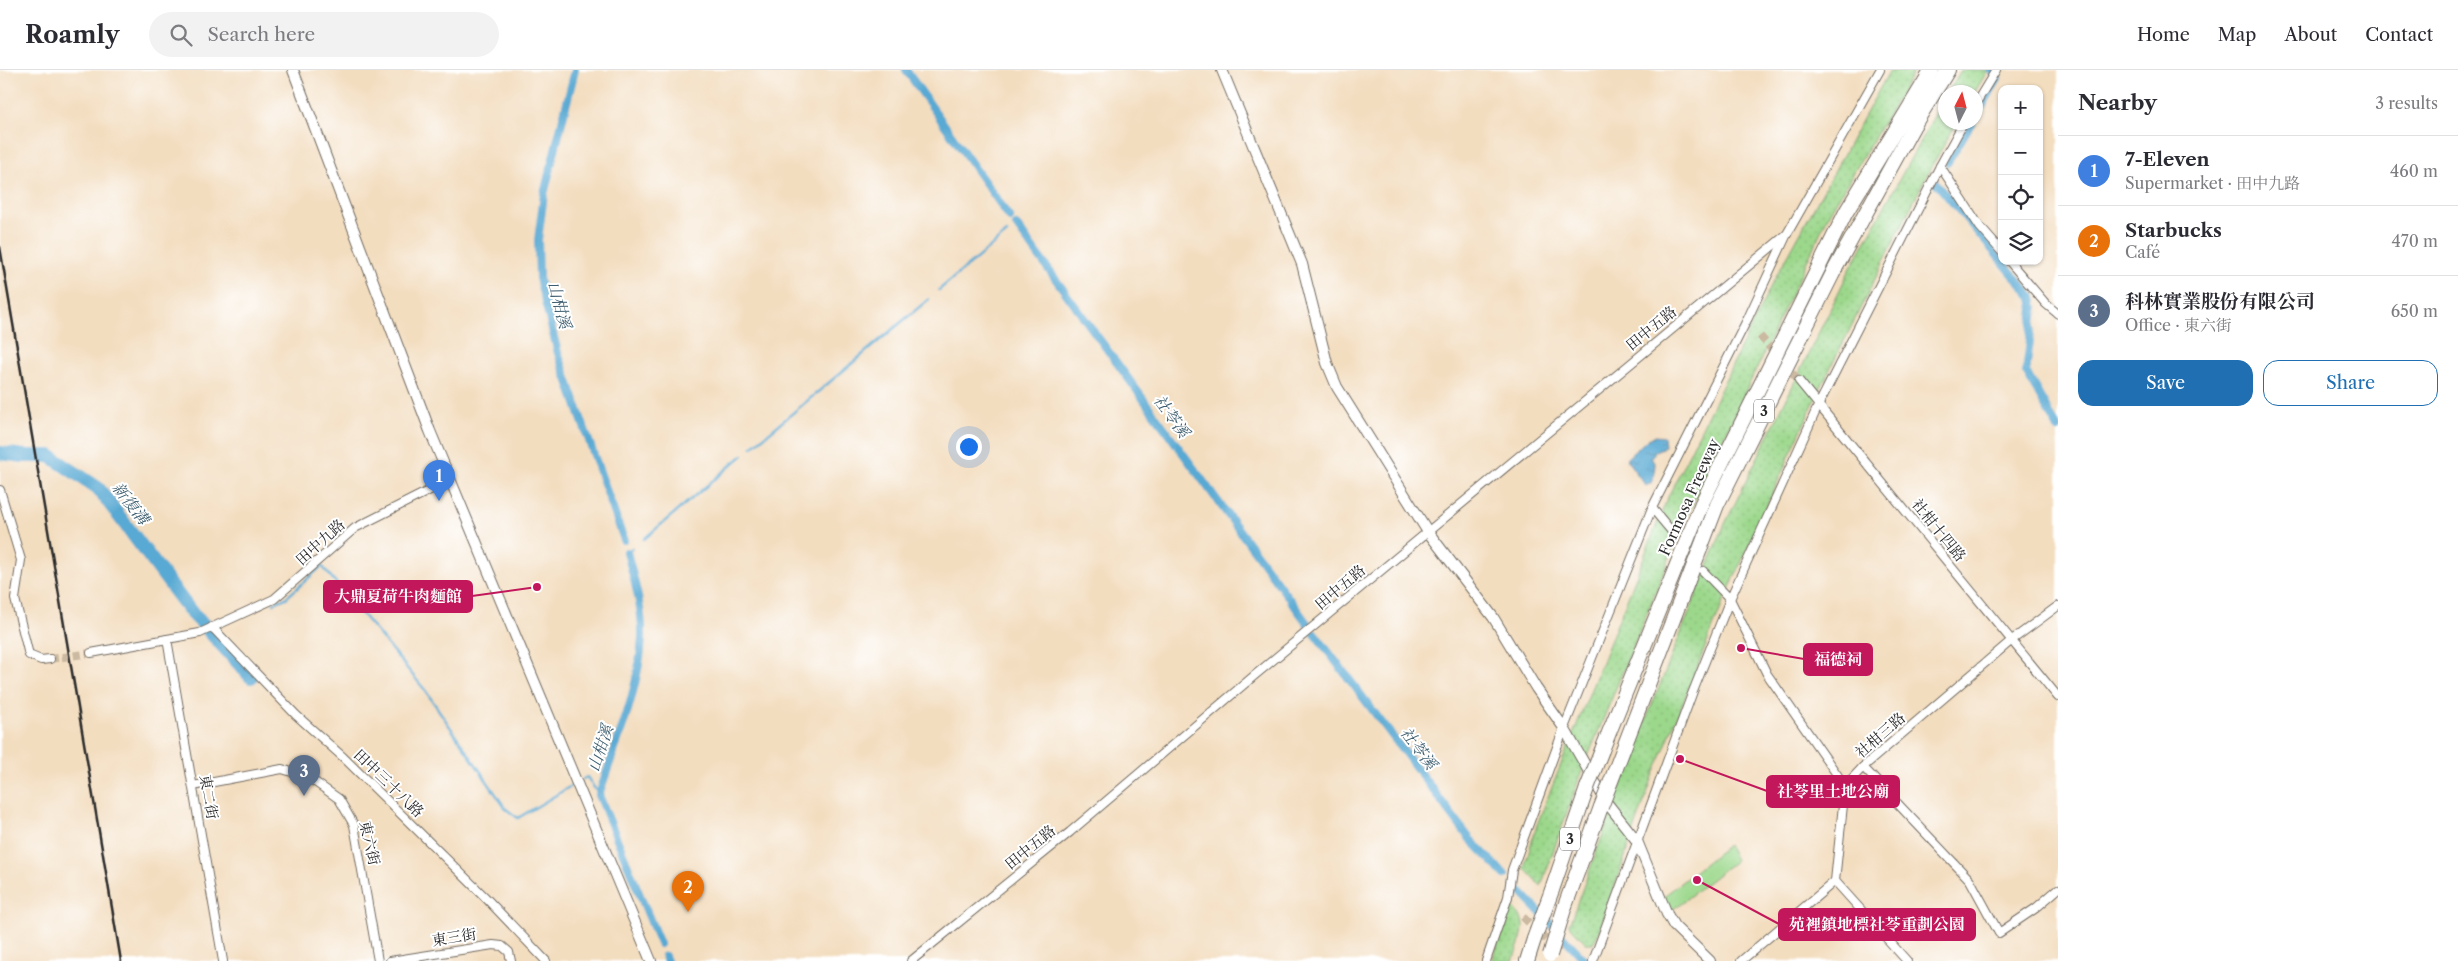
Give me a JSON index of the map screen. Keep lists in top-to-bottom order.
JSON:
{
  "streets": {
    "highway": ["3", "Formosa Freeway"],
    "street": [
      "田中五路",
      "社柑十四路",
      "田中九路",
      "社柑三路",
      "田中三十八路",
      "東二街",
      "東六街",
      "東三街"
    ]
  },
  "crossings": [
    ["社柑十四路", "社柑三路"],
    ["田中九路", "田中三十八路"],
    ["田中九路", "東二街"],
    ["東二街", "東六街"]
  ],
  "water": ["山柑溪", "社苓溪", "新復溝"],
  "places": [
    "大鼎夏荷牛肉麵館",
    "福德祠",
    "社苓里土地公廟",
    "苑裡鎮地標社苓重劃公園"
  ],
  "north": "top",
  "page": {
    "header": "Roamly",
    "search": "Search here",
    "nav": [
      "Home",
      "Map",
      "About",
      "Contact"
    ],
    "heading": ["Nearby", "3 results"],
    "map_buttons": ["+", "−"],
    "list": [
      {
        "mark": "1",
        "name": "7-Eleven",
        "note": "Supermarket · 田中九路",
        "value": "460 m"
      },
      {
        "mark": "2",
        "name": "Starbucks",
        "note": "Café",
        "value": "470 m"
      },
      {
        "mark": "3",
        "name": "科林實業股份有限公司",
        "note": "Office · 東六街",
        "value": "650 m"
      }
    ],
    "buttons": ["Save", "Share"],
    "pins": ["1", "3", "2"]
  }
}
